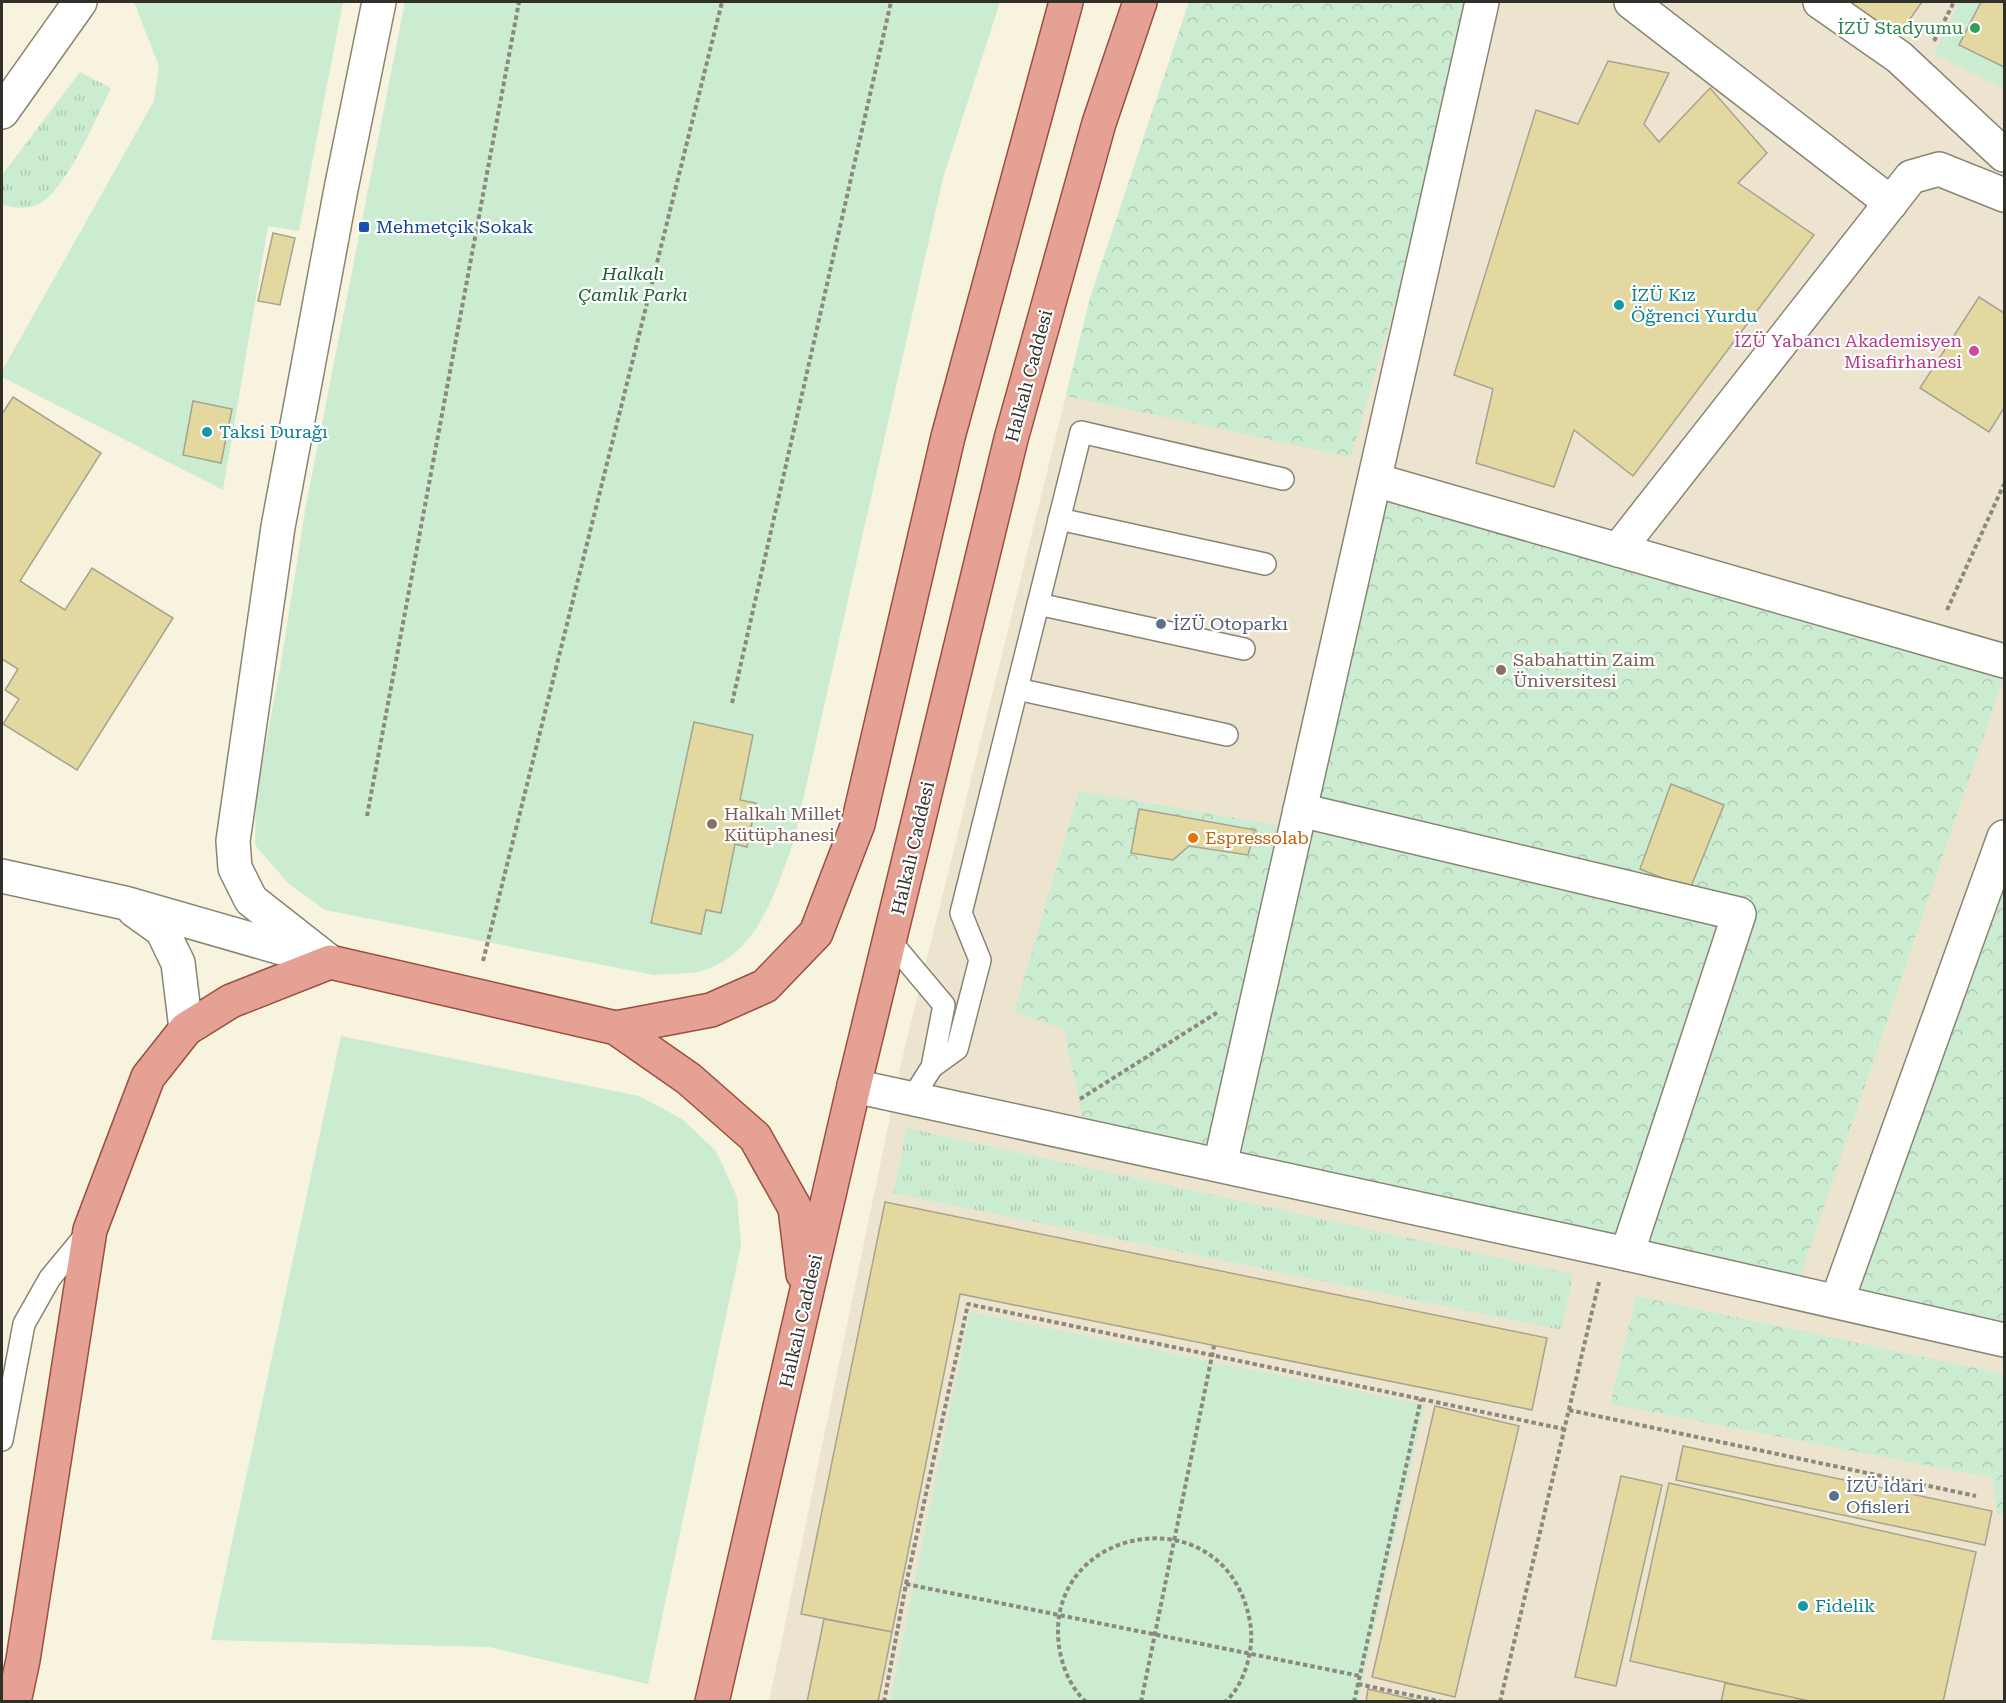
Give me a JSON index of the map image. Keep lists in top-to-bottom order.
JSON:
{
  "streets": {
    "main road": ["Halkalı Caddesi"]
  },
  "parks": ["Halkalı Çamlık Parkı"],
  "places": {
    "other": [
      "İZÜ Stadyumu",
      "İZÜ Kız Öğrenci Yurdu",
      "İZÜ Yabancı Akademisyen Misafirhanesi",
      "Taksi Durağı",
      "İZÜ Otoparkı",
      "Sabahattin Zaim Üniversitesi",
      "Halkalı Millet Kütüphanesi",
      "Espressolab",
      "İZÜ İdari Ofisleri",
      "Fidelik"
    ],
    "transit": ["Mehmetçik Sokak"]
  }
}
